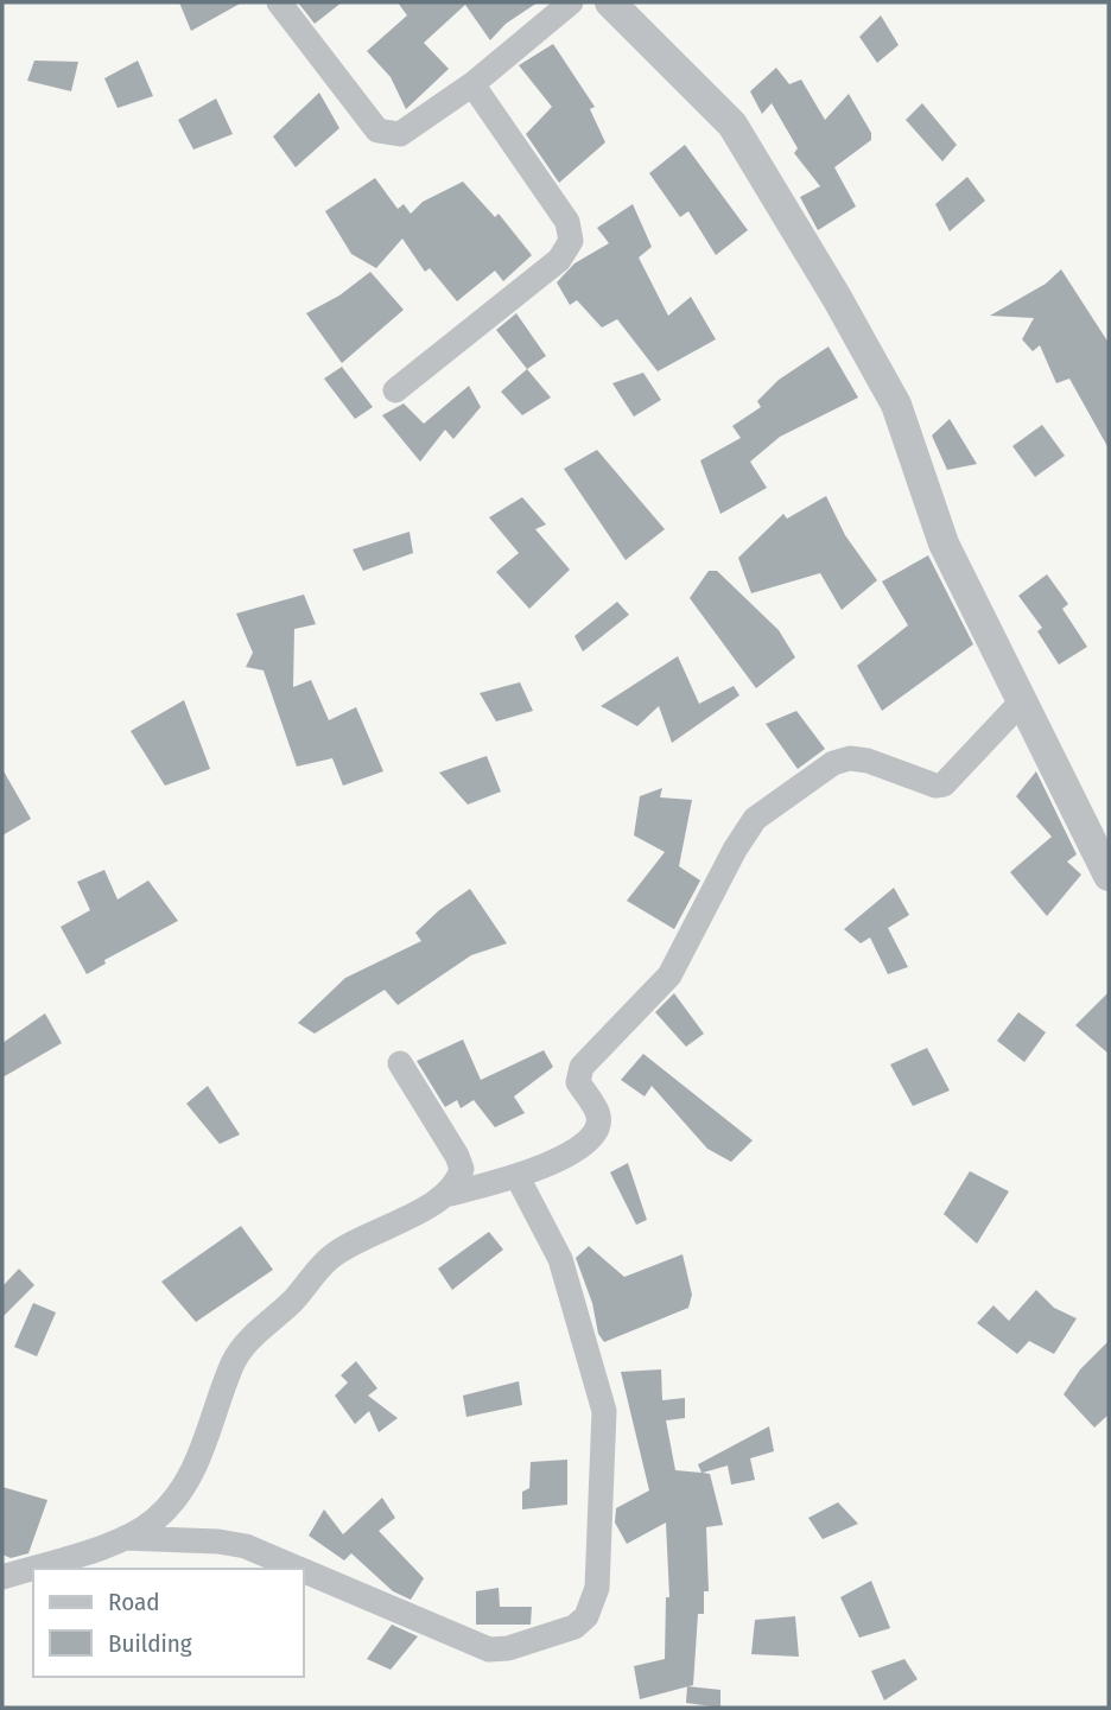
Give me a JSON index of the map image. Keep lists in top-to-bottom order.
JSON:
{
  "legend": ["Road", "Building"]
}
